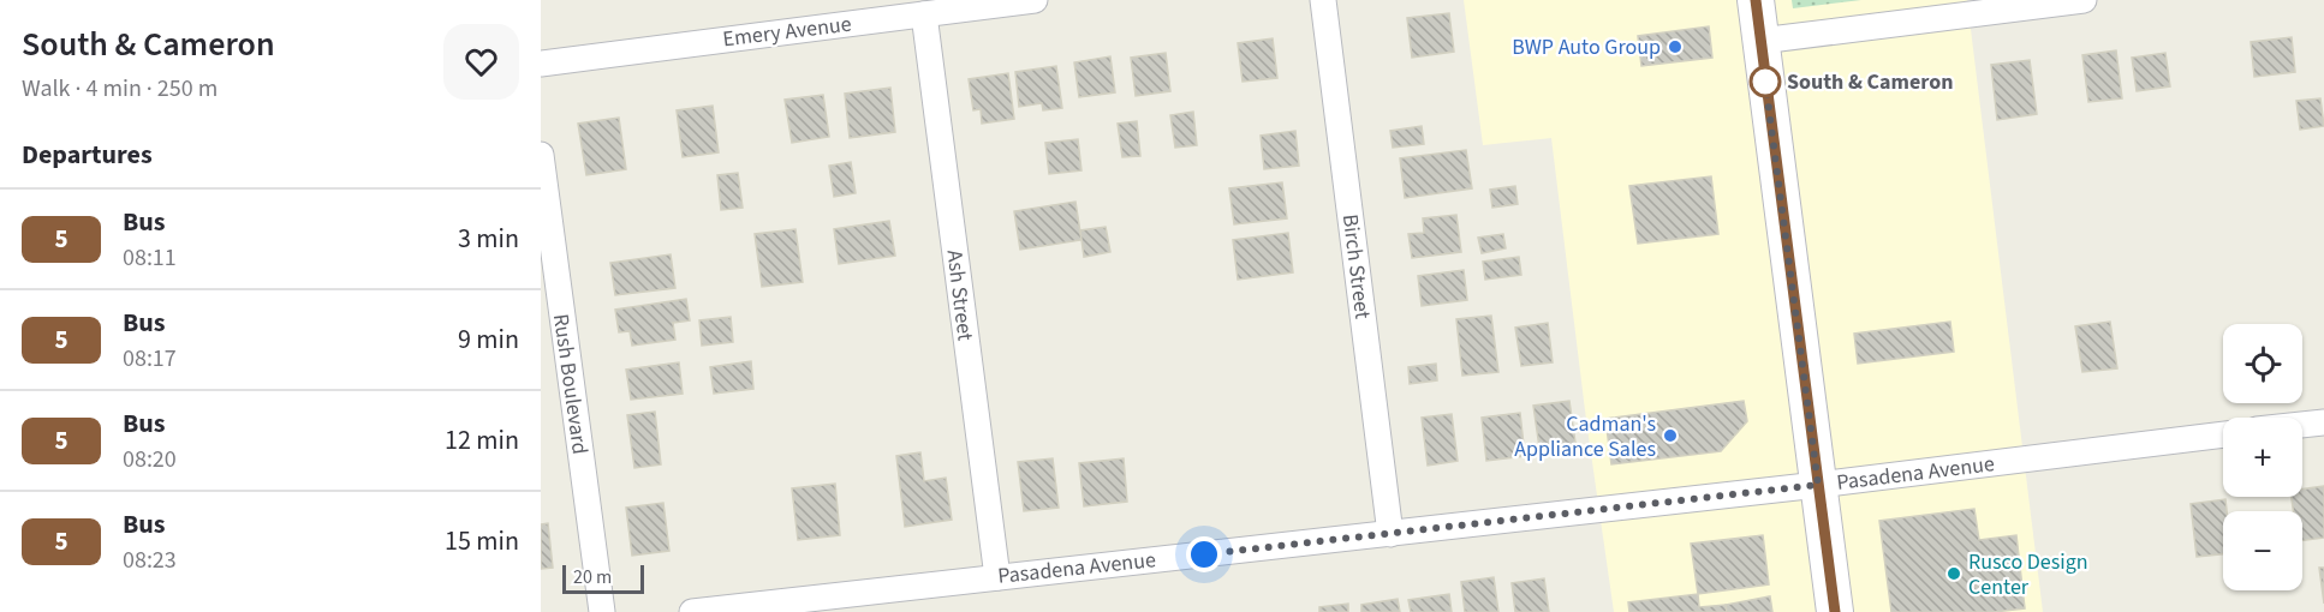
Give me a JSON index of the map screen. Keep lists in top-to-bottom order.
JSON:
{
  "streets": {
    "street": [
      "Emery Avenue",
      "Birch Street",
      "Ash Street",
      "Rush Boulevard",
      "Pasadena Avenue"
    ]
  },
  "crossings": [
    ["Emery Avenue", "Ash Street"],
    ["Birch Street", "Pasadena Avenue"],
    ["Ash Street", "Pasadena Avenue"]
  ],
  "places": [
    "BWP Auto Group",
    "South & Cameron",
    "Cadman's Appliance Sales",
    "Rusco Design Center"
  ],
  "lines": ["bus line 5"],
  "scale_bar": "20 m",
  "page": {
    "heading": [
      ["South & Cameron", "Walk · 4 min · 250 m"],
      "Departures"
    ],
    "list": [
      {
        "mark": "5",
        "name": "Bus",
        "note": "08:11",
        "value": "3 min"
      },
      {
        "mark": "5",
        "name": "Bus",
        "note": "08:17",
        "value": "9 min"
      },
      {
        "mark": "5",
        "name": "Bus",
        "note": "08:20",
        "value": "12 min"
      },
      {
        "mark": "5",
        "name": "Bus",
        "note": "08:23",
        "value": "15 min"
      }
    ],
    "map_buttons": ["+", "−"],
    "scale": "20 m"
  }
}
